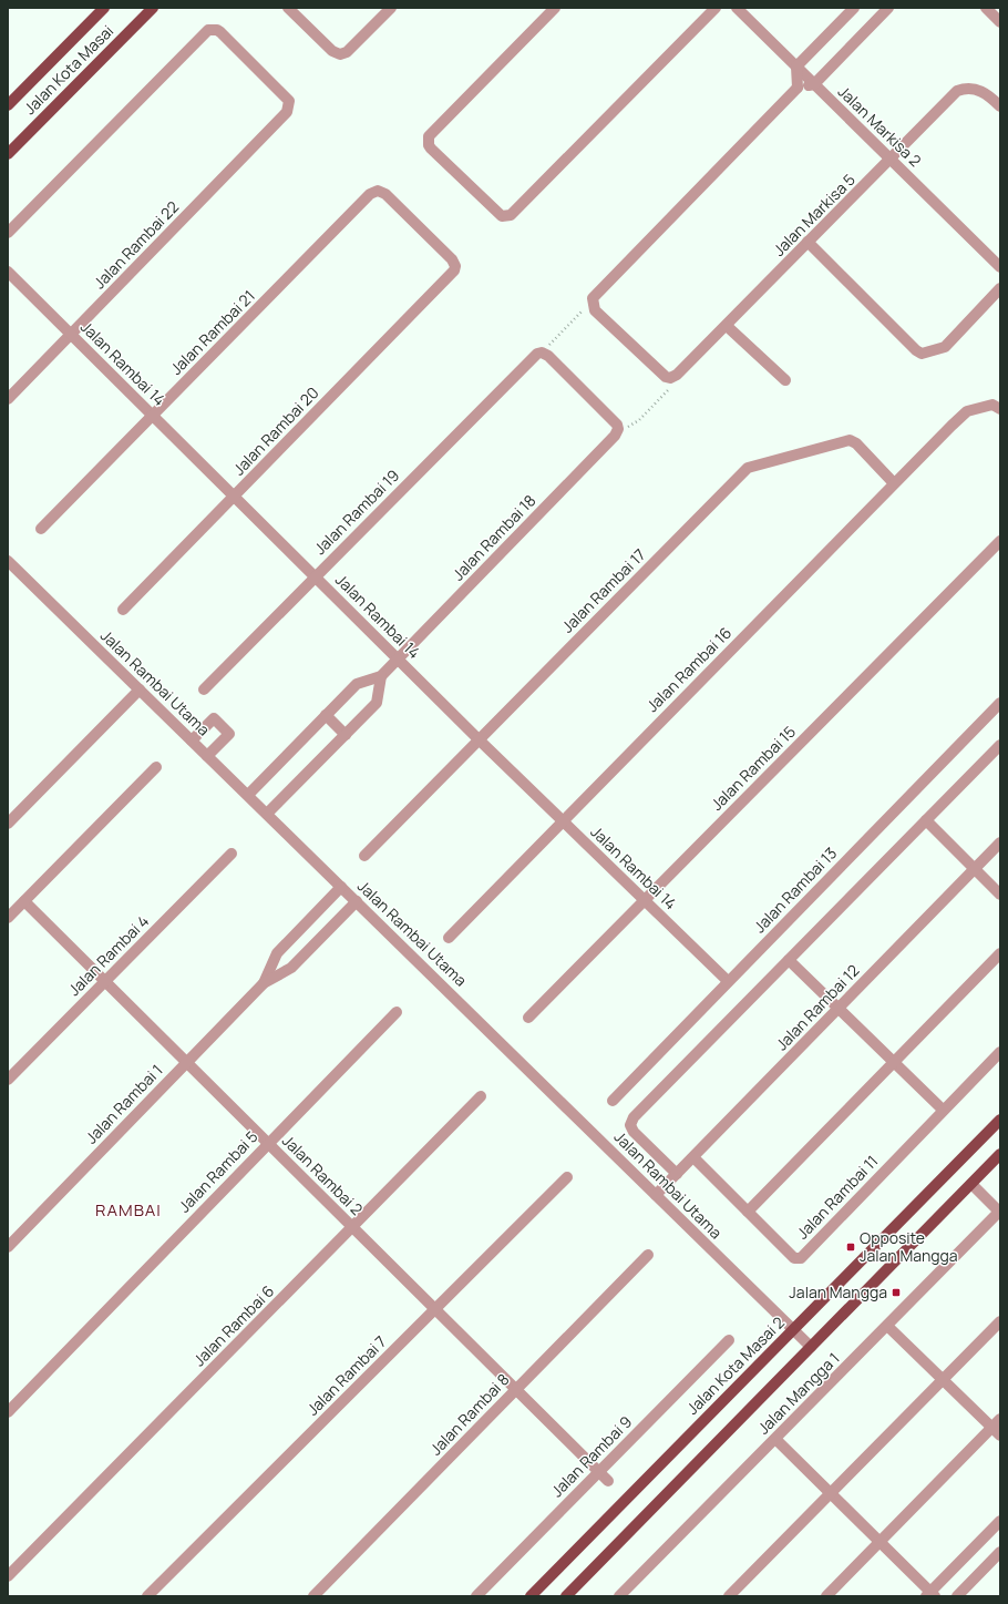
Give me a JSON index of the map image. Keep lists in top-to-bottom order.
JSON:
{
  "streets": {
    "main road": ["Jalan Kota Masai", "Jalan Kota Masai 2"],
    "street": [
      "Jalan Markisa 2",
      "Jalan Markisa 5",
      "Jalan Rambai 22",
      "Jalan Rambai 21",
      "Jalan Rambai 14",
      "Jalan Rambai 20",
      "Jalan Rambai 19",
      "Jalan Rambai 18",
      "Jalan Rambai 17",
      "Jalan Rambai 16",
      "Jalan Rambai Utama",
      "Jalan Rambai 15",
      "Jalan Rambai 13",
      "Jalan Rambai 4",
      "Jalan Rambai 12",
      "Jalan Rambai 1",
      "Jalan Rambai 5",
      "Jalan Rambai 2",
      "Jalan Rambai 11",
      "Jalan Rambai 6",
      "Jalan Rambai 7",
      "Jalan Mangga 1",
      "Jalan Rambai 8",
      "Jalan Rambai 9"
    ]
  },
  "crossings": [
    ["Jalan Markisa 2", "Jalan Markisa 5"],
    ["Jalan Rambai 22", "Jalan Rambai 14"],
    ["Jalan Rambai 21", "Jalan Rambai 14"],
    ["Jalan Rambai 21", "Jalan Rambai 20"],
    ["Jalan Rambai 14", "Jalan Rambai 20"],
    ["Jalan Rambai 14", "Jalan Rambai 19"],
    ["Jalan Rambai 14", "Jalan Rambai 18"],
    ["Jalan Rambai 14", "Jalan Rambai 17"],
    ["Jalan Rambai 14", "Jalan Rambai 16"],
    ["Jalan Rambai 14", "Jalan Rambai 15"],
    ["Jalan Rambai 14", "Jalan Rambai 13"],
    ["Jalan Rambai 19", "Jalan Rambai 18"],
    ["Jalan Rambai 17", "Jalan Rambai 16"],
    ["Jalan Rambai Utama", "Jalan Rambai 12"],
    ["Jalan Rambai Utama", "Jalan Rambai 1"],
    ["Jalan Rambai Utama", "Jalan Kota Masai 2"],
    ["Jalan Rambai 4", "Jalan Rambai 2"],
    ["Jalan Rambai 12", "Jalan Rambai 11"],
    ["Jalan Rambai 1", "Jalan Rambai 2"],
    ["Jalan Rambai 5", "Jalan Rambai 2"],
    ["Jalan Rambai 2", "Jalan Rambai 6"],
    ["Jalan Rambai 2", "Jalan Rambai 7"],
    ["Jalan Rambai 2", "Jalan Rambai 8"],
    ["Jalan Rambai 2", "Jalan Rambai 9"]
  ],
  "districts": ["RAMBAI"],
  "places": {
    "transit": ["Opposite Jalan Mangga", "Jalan Mangga"]
  }
}
